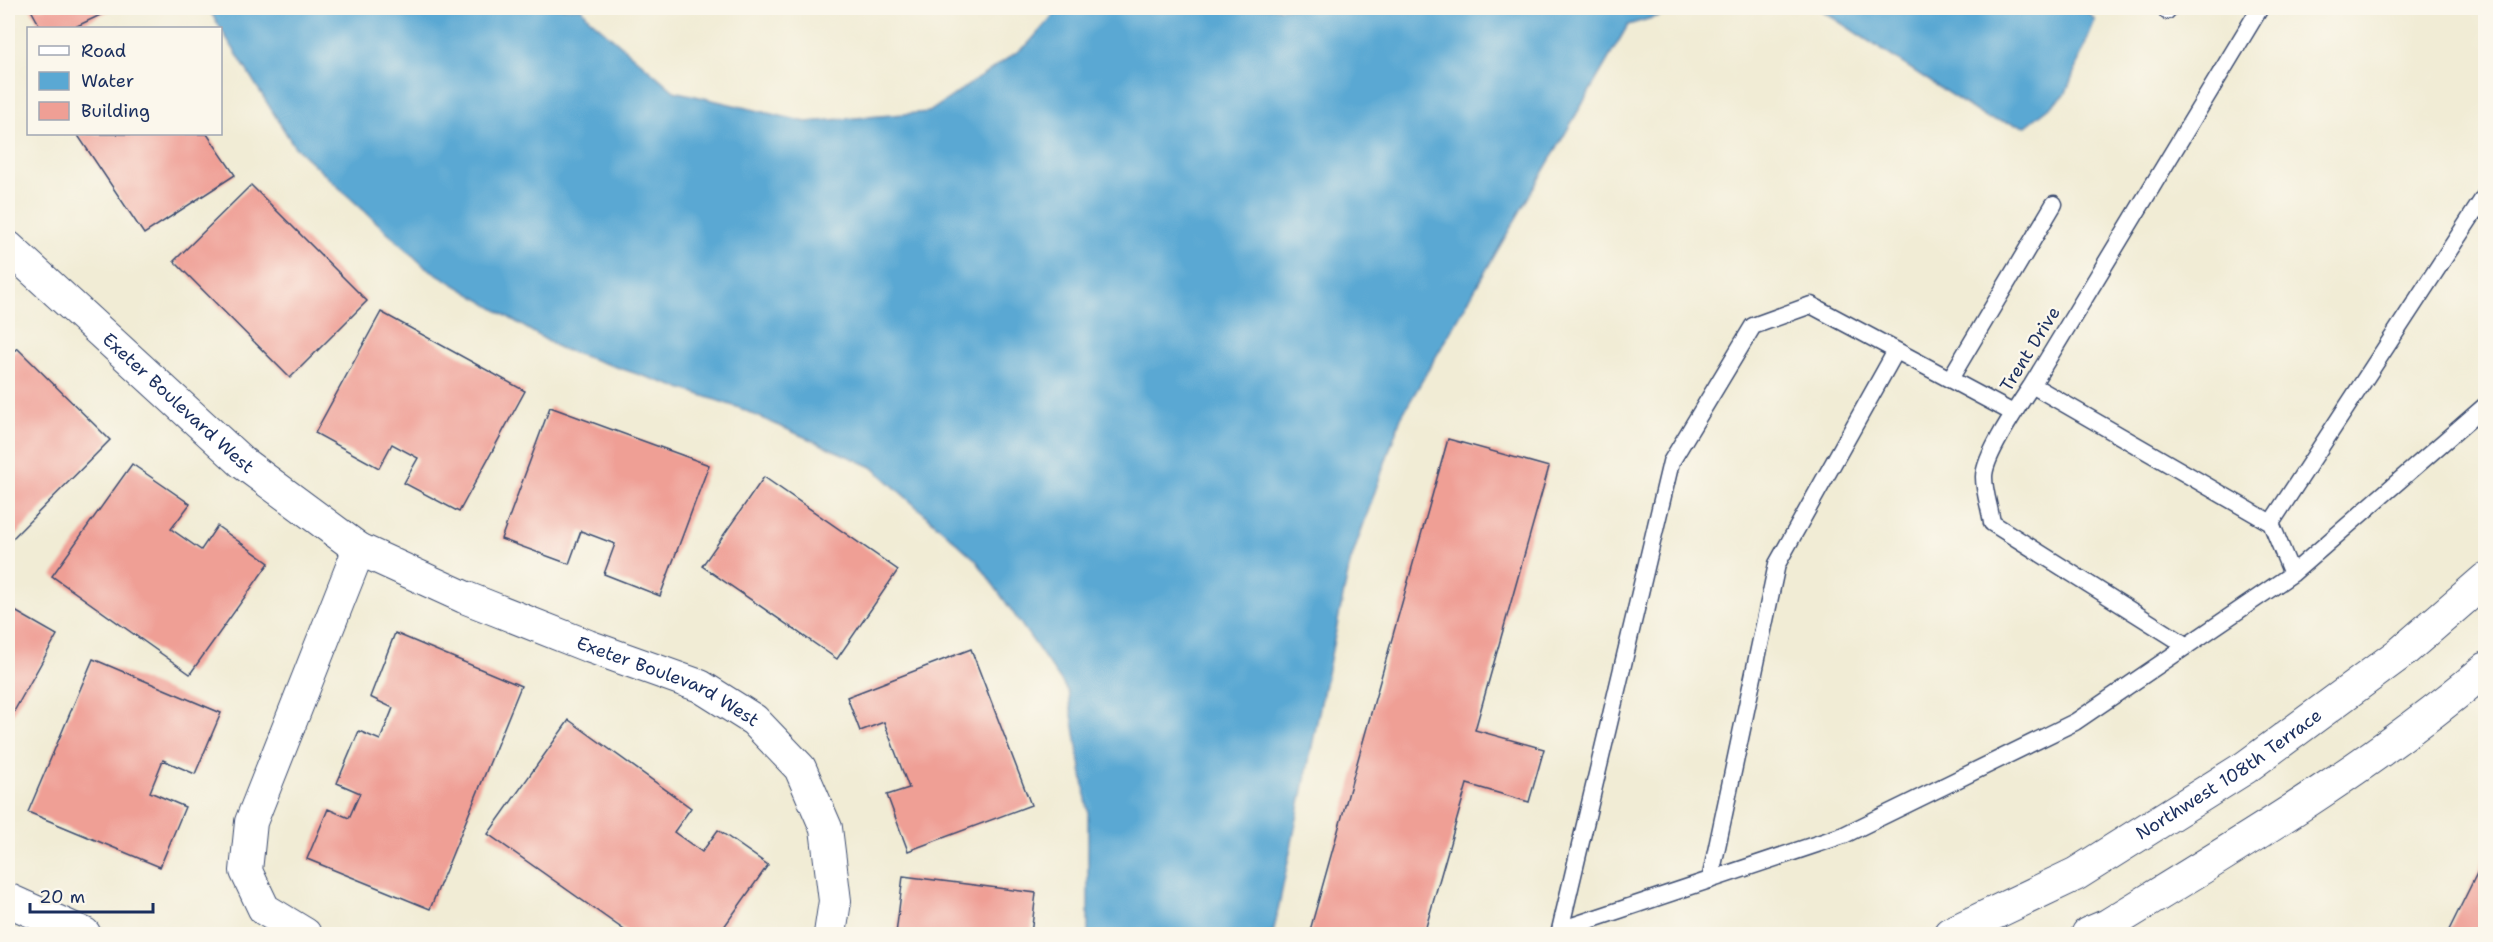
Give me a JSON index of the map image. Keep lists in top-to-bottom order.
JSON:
{
  "streets": {
    "street": ["Exeter Boulevard West", "Northwest 108th Terrace"],
    "lane": ["Trent Drive"]
  },
  "legend": ["Road", "Water", "Building"],
  "scale_bar": "20 m"
}
